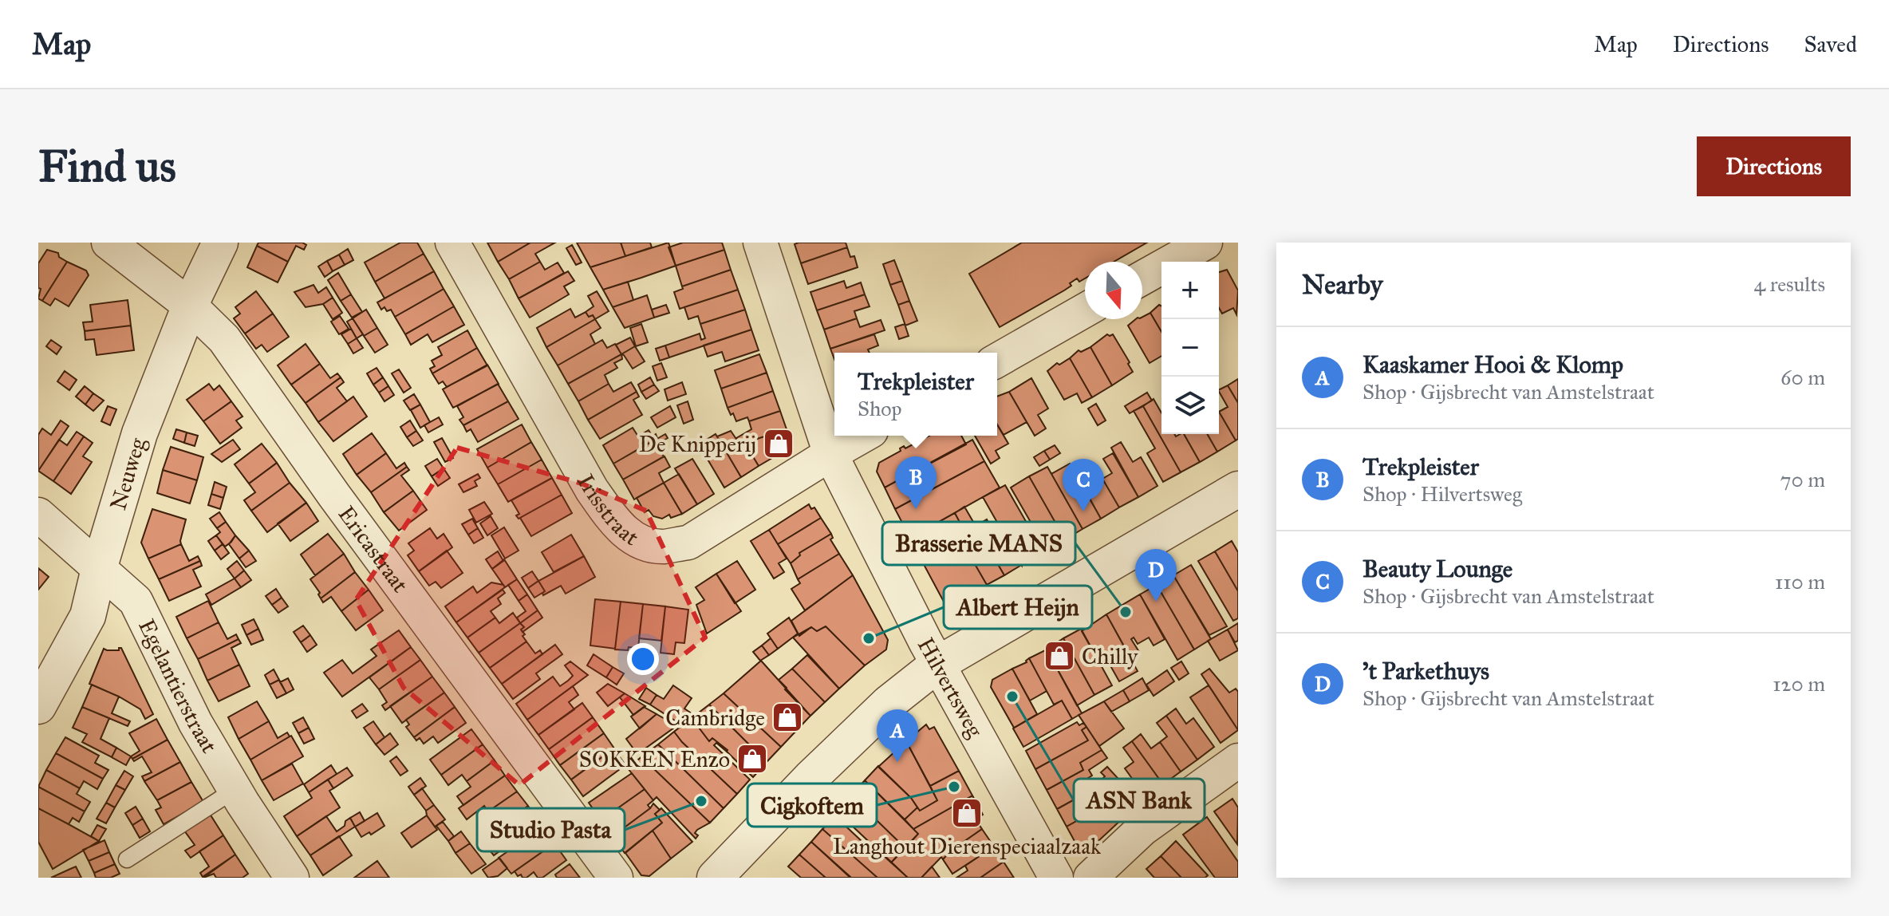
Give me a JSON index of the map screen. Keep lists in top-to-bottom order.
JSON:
{
  "streets": {
    "street": [
      "Neuweg",
      "Irisstraat",
      "Ericastraat",
      "Egelantierstraat",
      "Hilvertsweg"
    ]
  },
  "crossings": [
    ["Neuweg", "Ericastraat"],
    ["Neuweg", "Egelantierstraat"],
    ["Irisstraat", "Hilvertsweg"]
  ],
  "places": {
    "shop": [
      "De Knipperij",
      "Chilly",
      "Cambridge",
      "SOKKEN Enzo",
      "Langhout Dierenspeciaalzaak"
    ],
    "other": [
      "Brasserie MANS",
      "Albert Heijn",
      "ASN Bank",
      "Cigkoftem",
      "Studio Pasta"
    ]
  },
  "north": "bottom",
  "page": {
    "header": "Map",
    "nav": ["Map", "Directions", "Saved"],
    "buttons": "Directions",
    "title": "Find us",
    "heading": ["Nearby", "4 results"],
    "map_buttons": ["+", "−"],
    "list": [
      {
        "mark": "A",
        "name": "Kaaskamer Hooi & Klomp",
        "note": "Shop · Gijsbrecht van Amstelstraat",
        "value": "60 m"
      },
      {
        "mark": "B",
        "name": "Trekpleister",
        "note": "Shop · Hilvertsweg",
        "value": "70 m"
      },
      {
        "mark": "C",
        "name": "Beauty Lounge",
        "note": "Shop · Gijsbrecht van Amstelstraat",
        "value": "110 m"
      },
      {
        "mark": "D",
        "name": "'t Parkethuys",
        "note": "Shop · Gijsbrecht van Amstelstraat",
        "value": "120 m"
      }
    ],
    "popup": ["Trekpleister", "Shop"],
    "pins": [
      "B",
      "C",
      "D",
      "A"
    ]
  }
}
